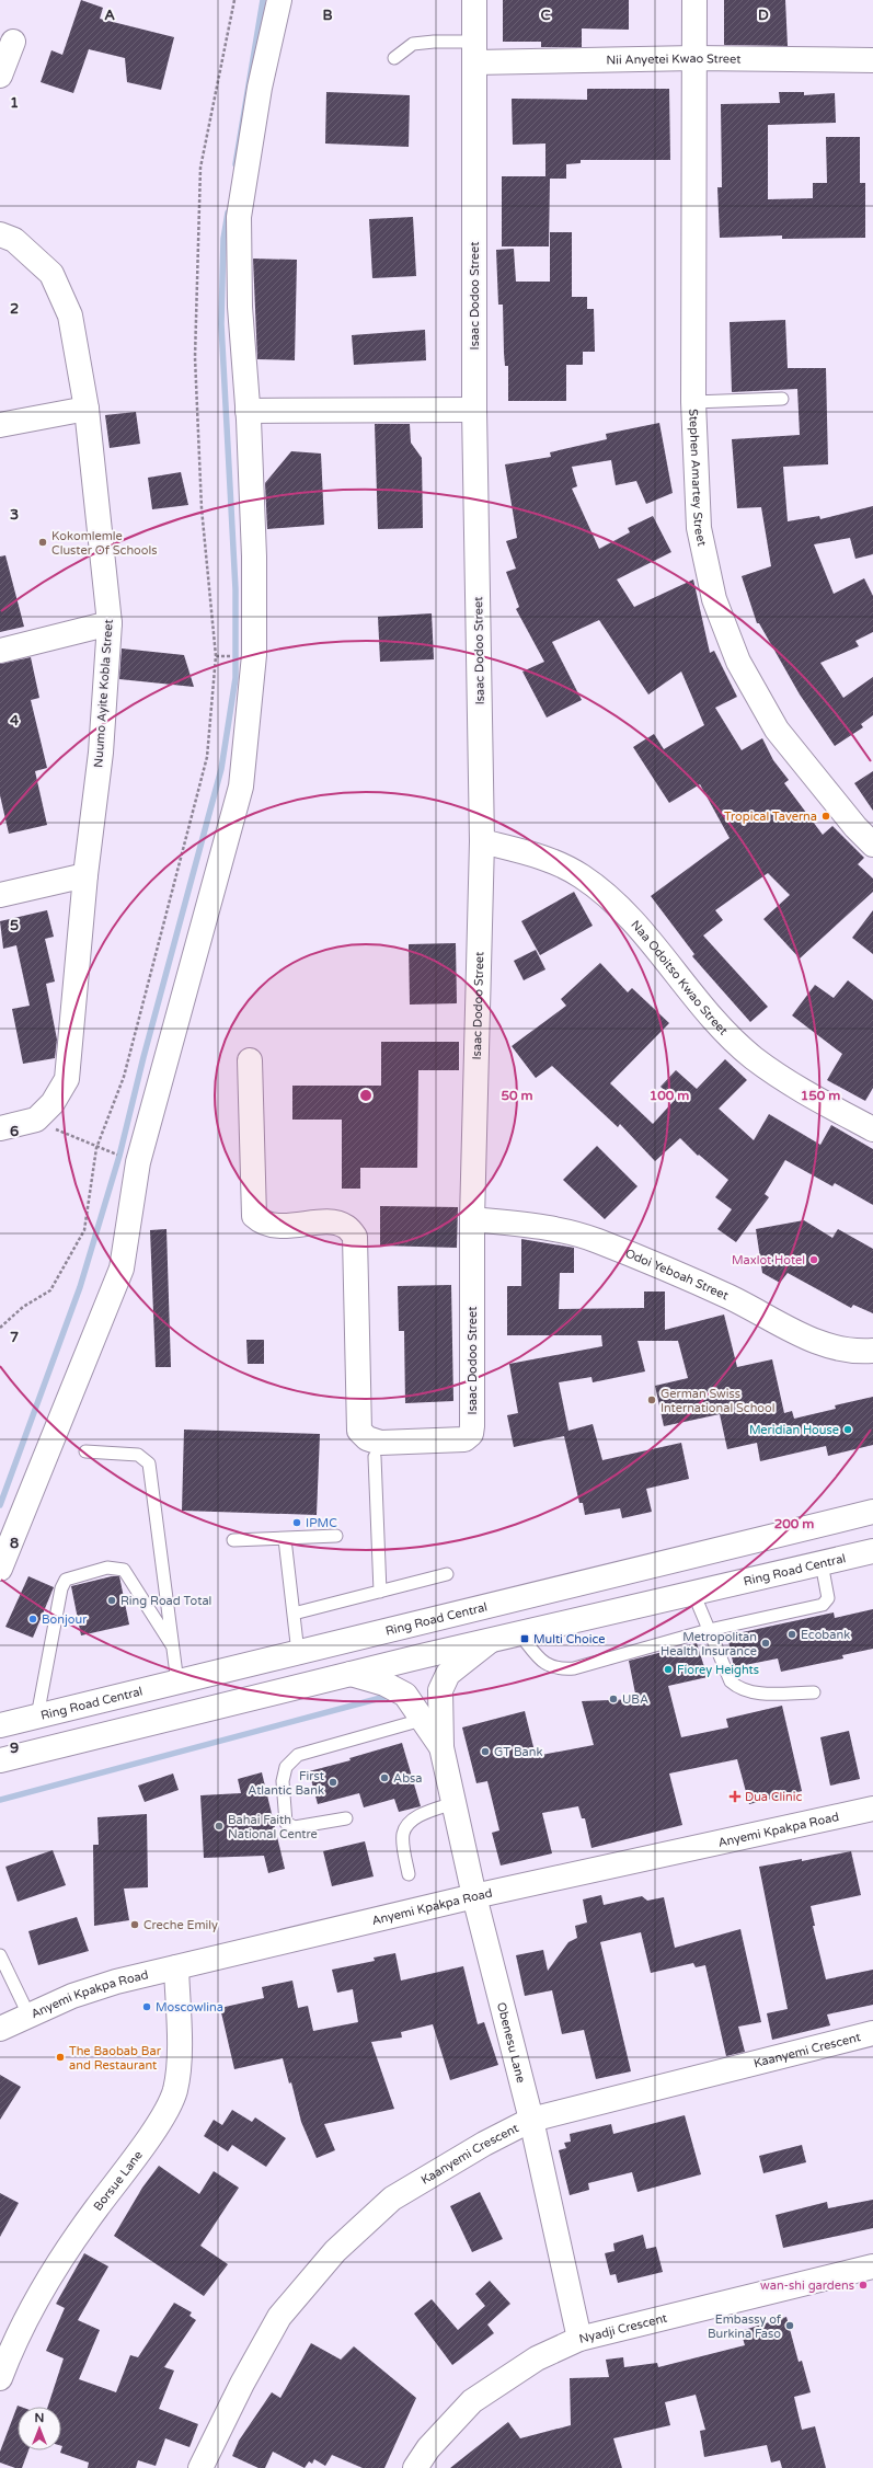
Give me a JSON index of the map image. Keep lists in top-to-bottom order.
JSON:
{
  "streets": {
    "street": [
      "Nii Anyetei Kwao Street",
      "Isaac Dodoo Street",
      "Stephen Amartey Street",
      "Nuumo Ayite Kobla Street",
      "Naa Odoitso Kwao Street",
      "Odoi Yeboah Street",
      "Ring Road Central",
      "Anyemi Kpakpa Road",
      "Obenesu Lane",
      "Kaanyemi Crescent",
      "Borsue Lane",
      "Nyadji Crescent"
    ]
  },
  "crossings": [
    ["Nii Anyetei Kwao Street", "Isaac Dodoo Street"],
    ["Nii Anyetei Kwao Street", "Stephen Amartey Street"],
    ["Isaac Dodoo Street", "Naa Odoitso Kwao Street"],
    ["Isaac Dodoo Street", "Odoi Yeboah Street"],
    ["Ring Road Central", "Obenesu Lane"],
    ["Anyemi Kpakpa Road", "Obenesu Lane"],
    ["Anyemi Kpakpa Road", "Borsue Lane"],
    ["Obenesu Lane", "Kaanyemi Crescent"],
    ["Obenesu Lane", "Nyadji Crescent"]
  ],
  "places": {
    "other": [
      "Kokomlemle Cluster Of Schools",
      "Tropical Taverna",
      "Maxlot Hotel",
      "German Swiss International School",
      "Meridian House",
      "IPMC",
      "Ring Road Total",
      "Bonjour",
      "Ecobank",
      "Metropolitan Health Insurance",
      "Fiorey Heights",
      "UBA",
      "GT Bank",
      "Absa",
      "First Atlantic Bank",
      "Bahai Faith National Centre",
      "Creche Emily",
      "Moscowlina",
      "The Baobab Bar and Restaurant",
      "wan-shi gardens",
      "Embassy of Burkina Faso"
    ],
    "transit": ["Multi Choice"],
    "health": ["Dua Clinic"]
  },
  "north": "top",
  "grid": {
    "columns": [
      "A",
      "B",
      "C",
      "D"
    ],
    "rows": [
      "1",
      "2",
      "3",
      "4",
      "5",
      "6",
      "7",
      "8",
      "9"
    ]
  },
  "rings": [
    "50 m",
    "100 m",
    "150 m",
    "200 m"
  ]
}
